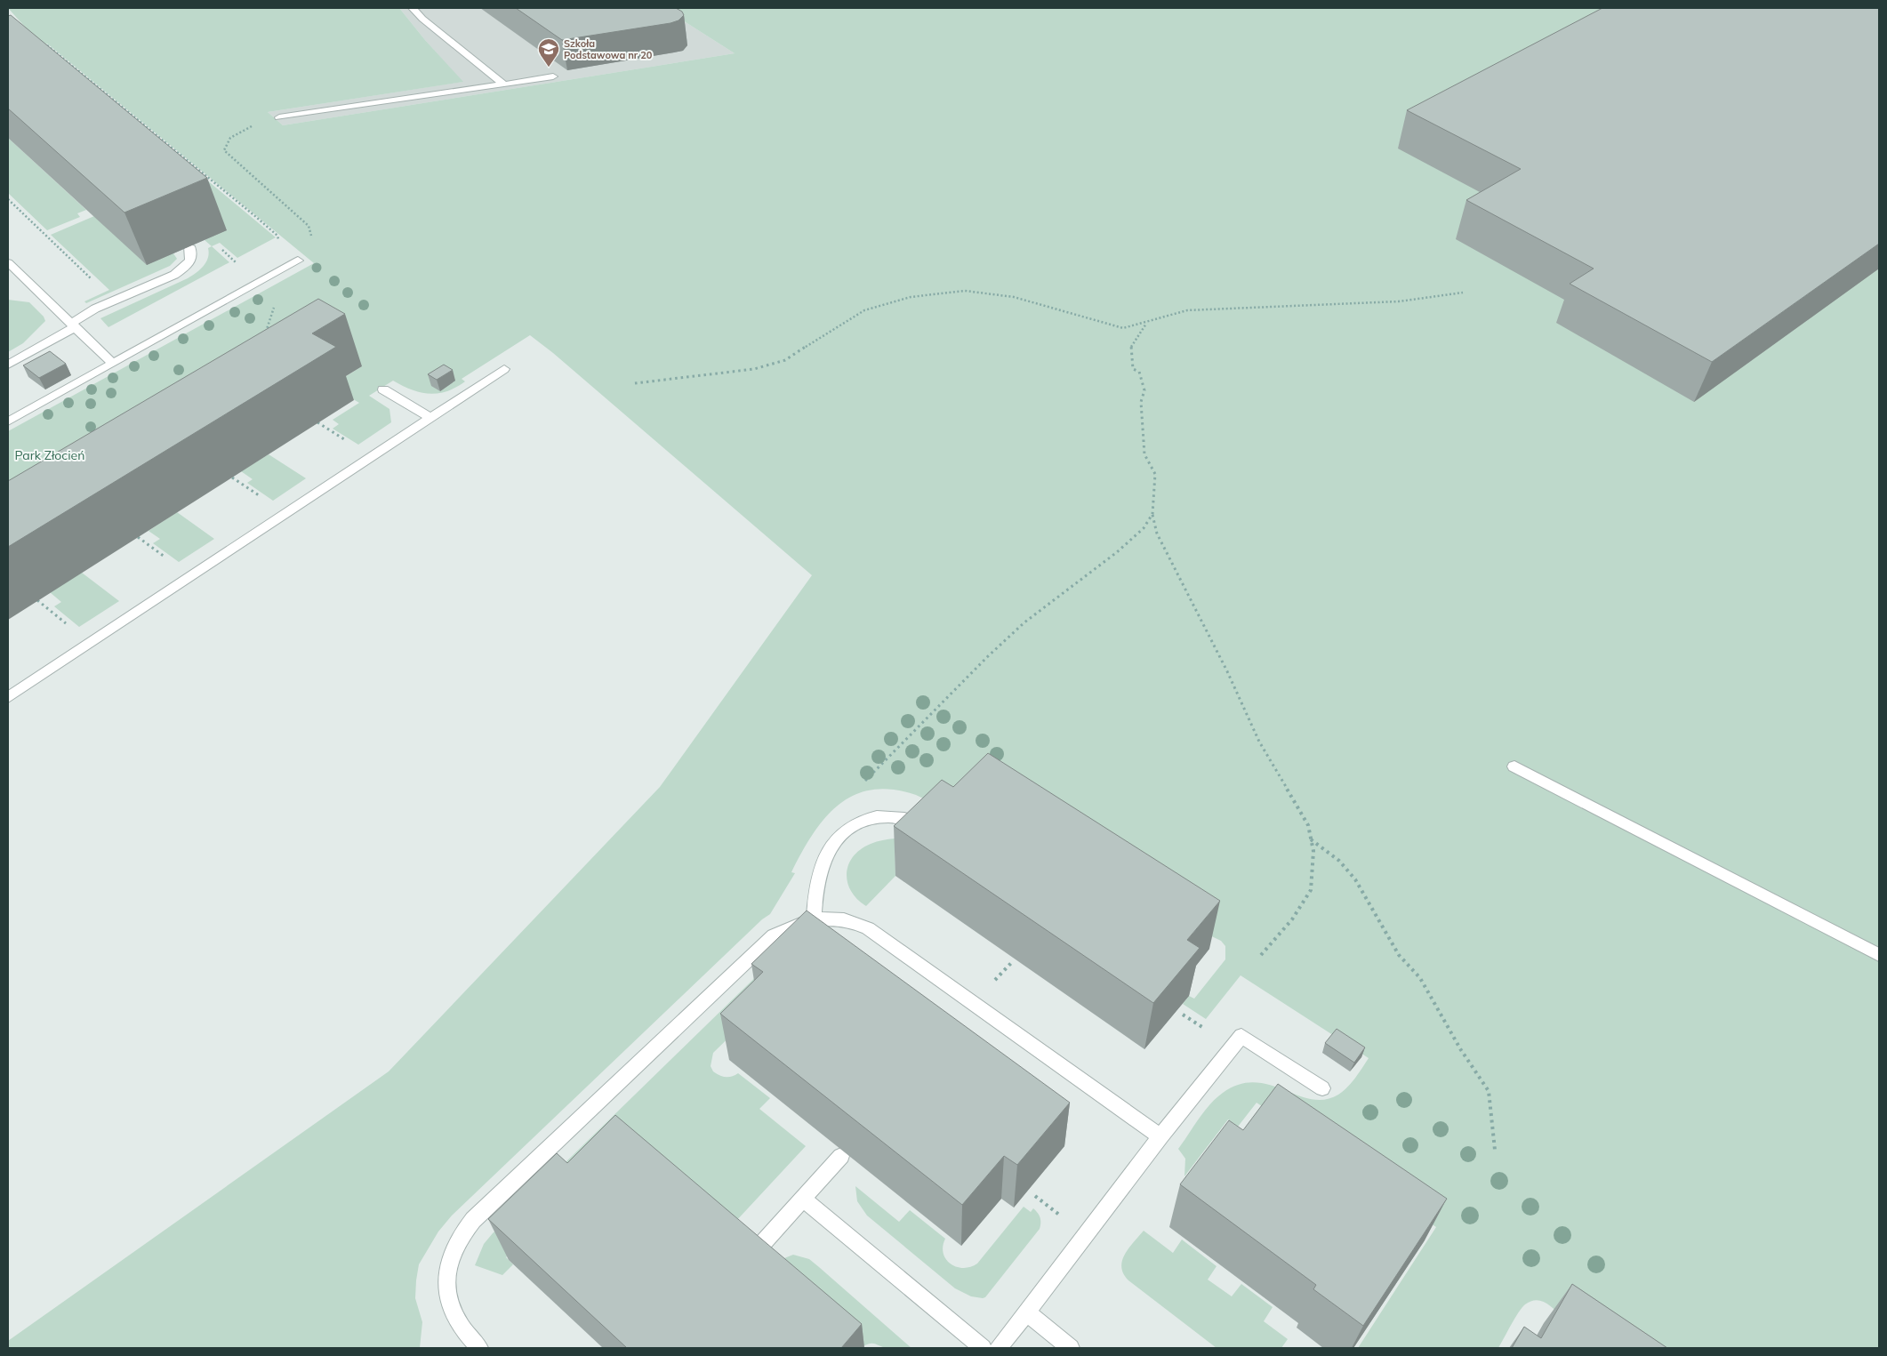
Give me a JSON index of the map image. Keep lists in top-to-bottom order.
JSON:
{
  "parks": ["Park Złocień"],
  "places": {
    "school or university": ["Szkoła Podstawowa nr 20"]
  }
}
